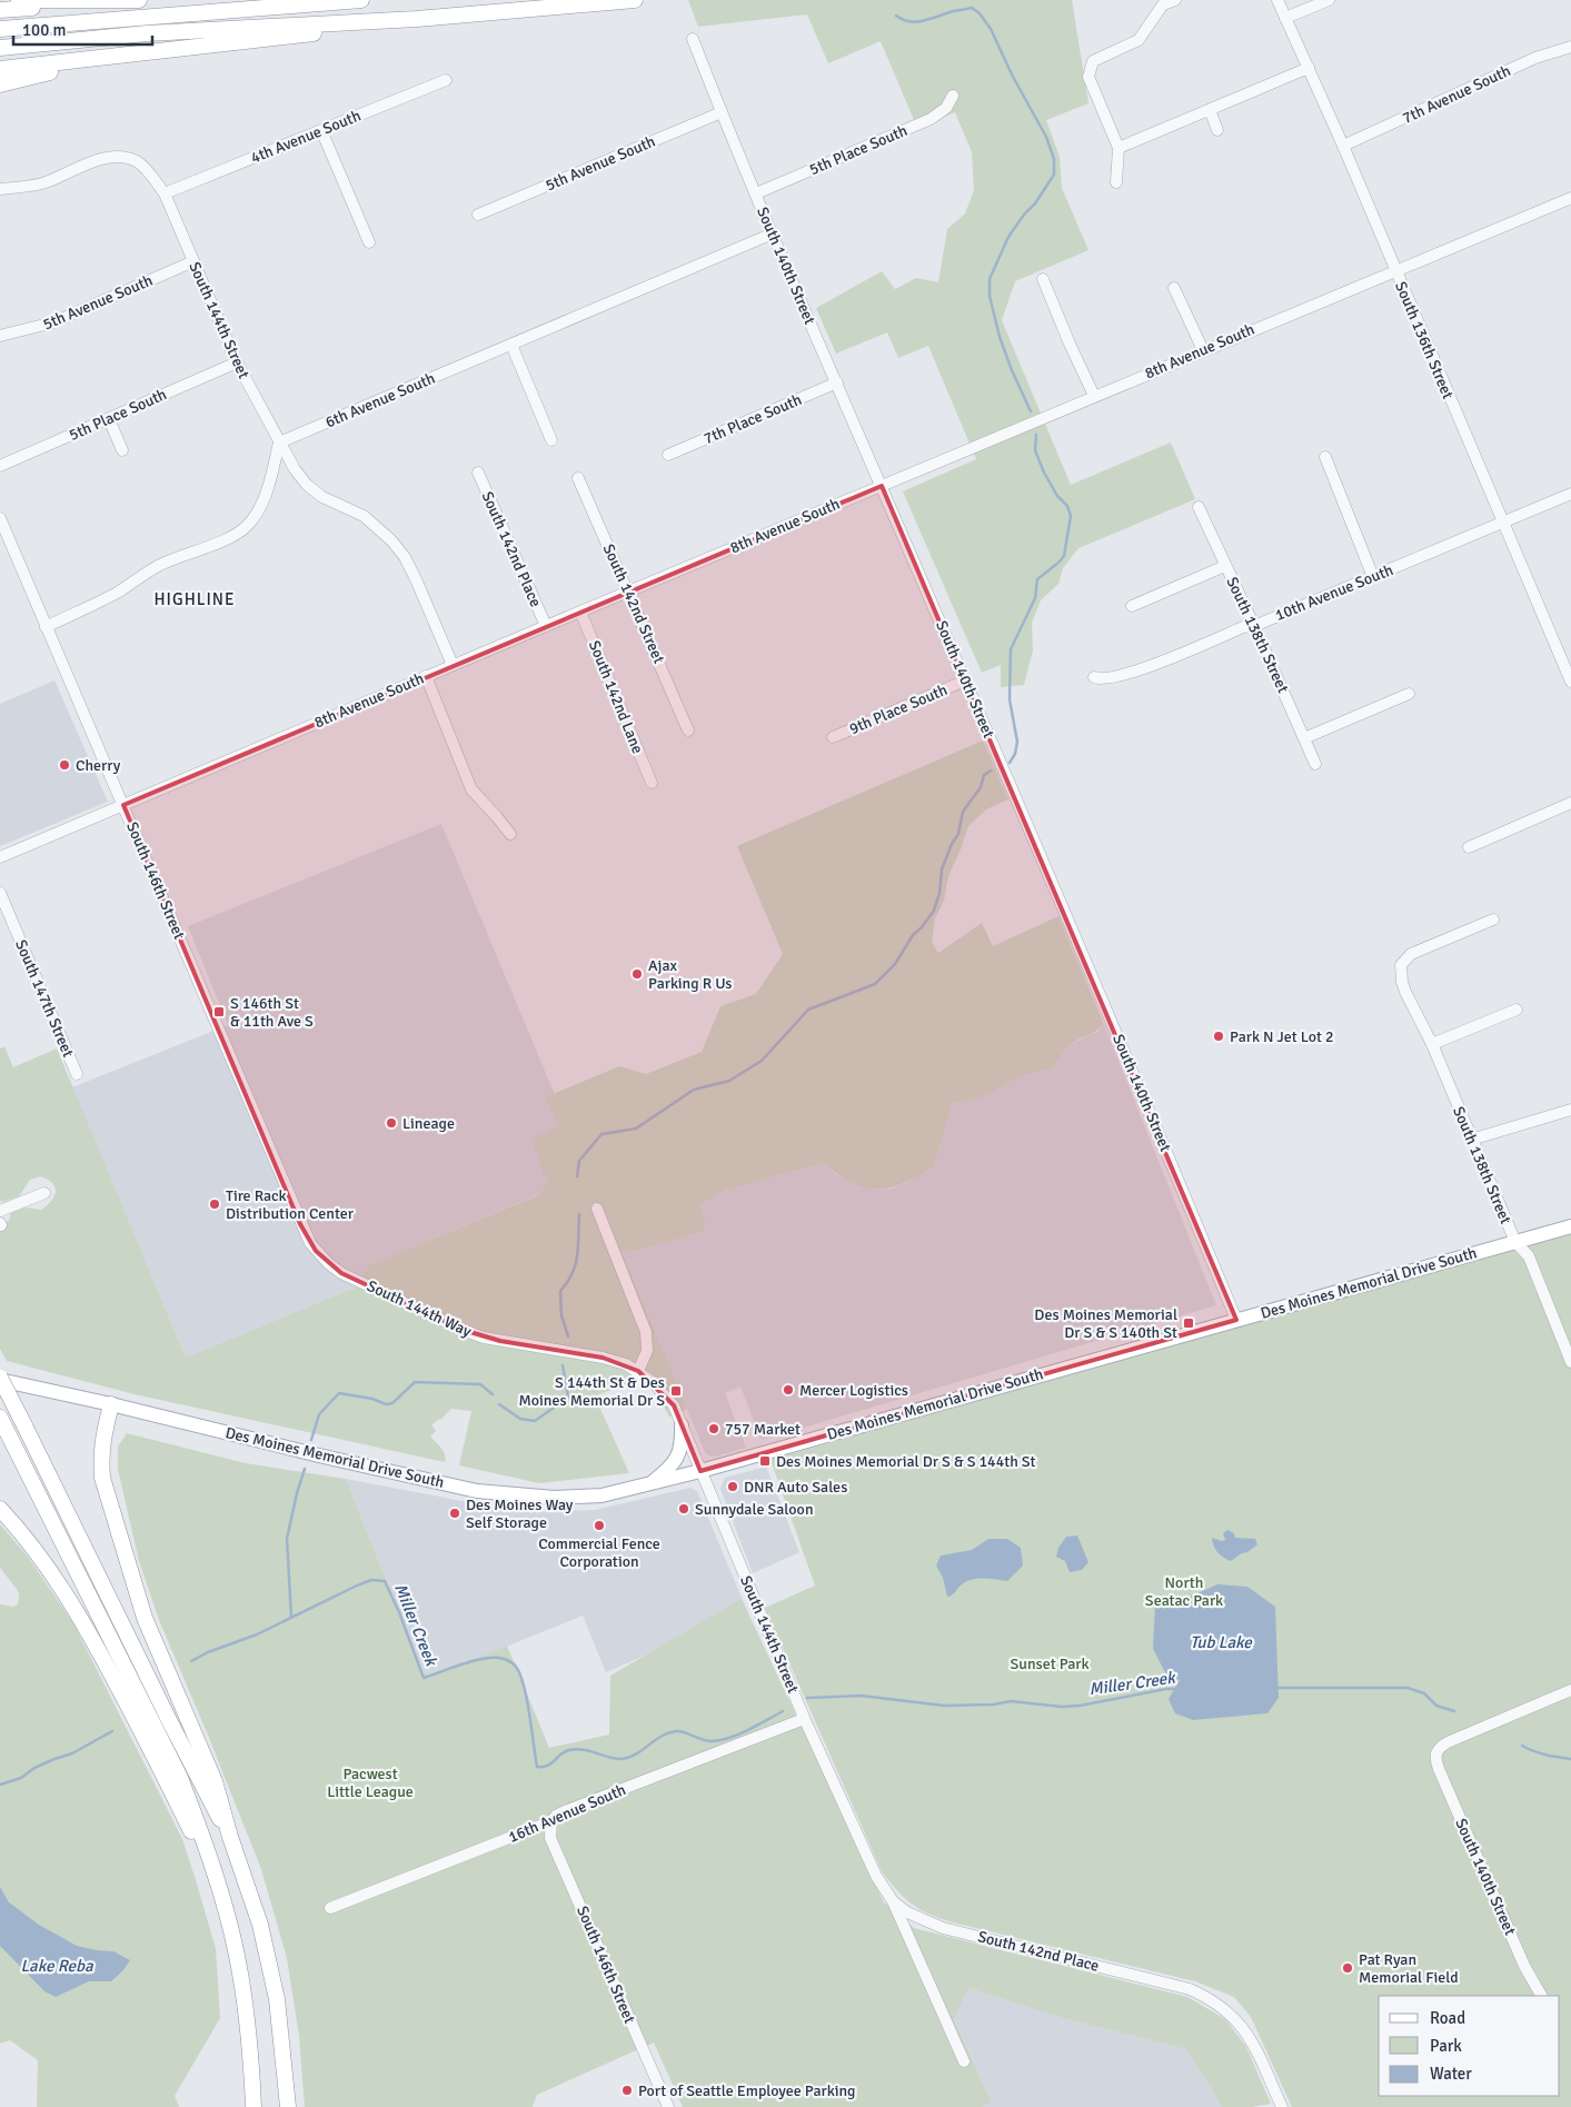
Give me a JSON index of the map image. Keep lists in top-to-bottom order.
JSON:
{
  "streets": {
    "main road": ["Des Moines Memorial Drive South"],
    "street": [
      "7th Avenue South",
      "4th Avenue South",
      "5th Place South",
      "5th Avenue South",
      "South 140th Street",
      "South 144th Street",
      "South 136th Street",
      "8th Avenue South",
      "6th Avenue South",
      "7th Place South",
      "South 142nd Place",
      "10th Avenue South",
      "South 142nd Street",
      "South 138th Street",
      "South 142nd Lane",
      "9th Place South",
      "South 146th Street",
      "South 147th Street",
      "South 144th Way",
      "16th Avenue South"
    ]
  },
  "crossings": [
    ["7th Avenue South", "South 136th Street"],
    ["4th Avenue South", "South 144th Street"],
    ["5th Place South", "South 140th Street"],
    ["5th Place South", "South 144th Street"],
    ["5th Avenue South", "South 140th Street"],
    ["5th Avenue South", "South 144th Street"],
    ["South 140th Street", "8th Avenue South"],
    ["South 140th Street", "6th Avenue South"],
    ["South 140th Street", "7th Place South"],
    ["South 140th Street", "9th Place South"],
    ["South 140th Street", "Des Moines Memorial Drive South"],
    ["South 144th Street", "8th Avenue South"],
    ["South 144th Street", "6th Avenue South"],
    ["South 144th Street", "South 142nd Place"],
    ["South 144th Street", "Des Moines Memorial Drive South"],
    ["South 144th Street", "South 144th Way"],
    ["South 144th Street", "16th Avenue South"],
    ["South 136th Street", "8th Avenue South"],
    ["South 136th Street", "10th Avenue South"],
    ["8th Avenue South", "South 142nd Place"],
    ["8th Avenue South", "South 142nd Street"],
    ["8th Avenue South", "South 142nd Lane"],
    ["8th Avenue South", "South 146th Street"],
    ["10th Avenue South", "South 138th Street"],
    ["South 138th Street", "Des Moines Memorial Drive South"],
    ["South 146th Street", "South 144th Way"],
    ["South 146th Street", "16th Avenue South"]
  ],
  "districts": ["HIGHLINE"],
  "water": ["Miller Creek", "Tub Lake", "Lake Reba"],
  "parks": ["North Seatac Park", "Sunset Park", "Pacwest Little League"],
  "places": {
    "other": [
      "Cherry",
      "Ajax Parking R Us",
      "Park N Jet Lot 2",
      "Lineage",
      "Tire Rack Distribution Center",
      "Mercer Logistics",
      "757 Market",
      "DNR Auto Sales",
      "Sunnydale Saloon",
      "Des Moines Way Self Storage",
      "Commercial Fence Corporation",
      "Pat Ryan Memorial Field",
      "Port of Seattle Employee Parking"
    ],
    "transit": [
      "S 146th St & 11th Ave S",
      "Des Moines Memorial Dr S & S 140th St",
      "S 144th St & Des Moines Memorial Dr S",
      "Des Moines Memorial Dr S & S 144th St"
    ]
  },
  "legend": ["Road", "Park", "Water"],
  "scale_bar": "100 m"
}
